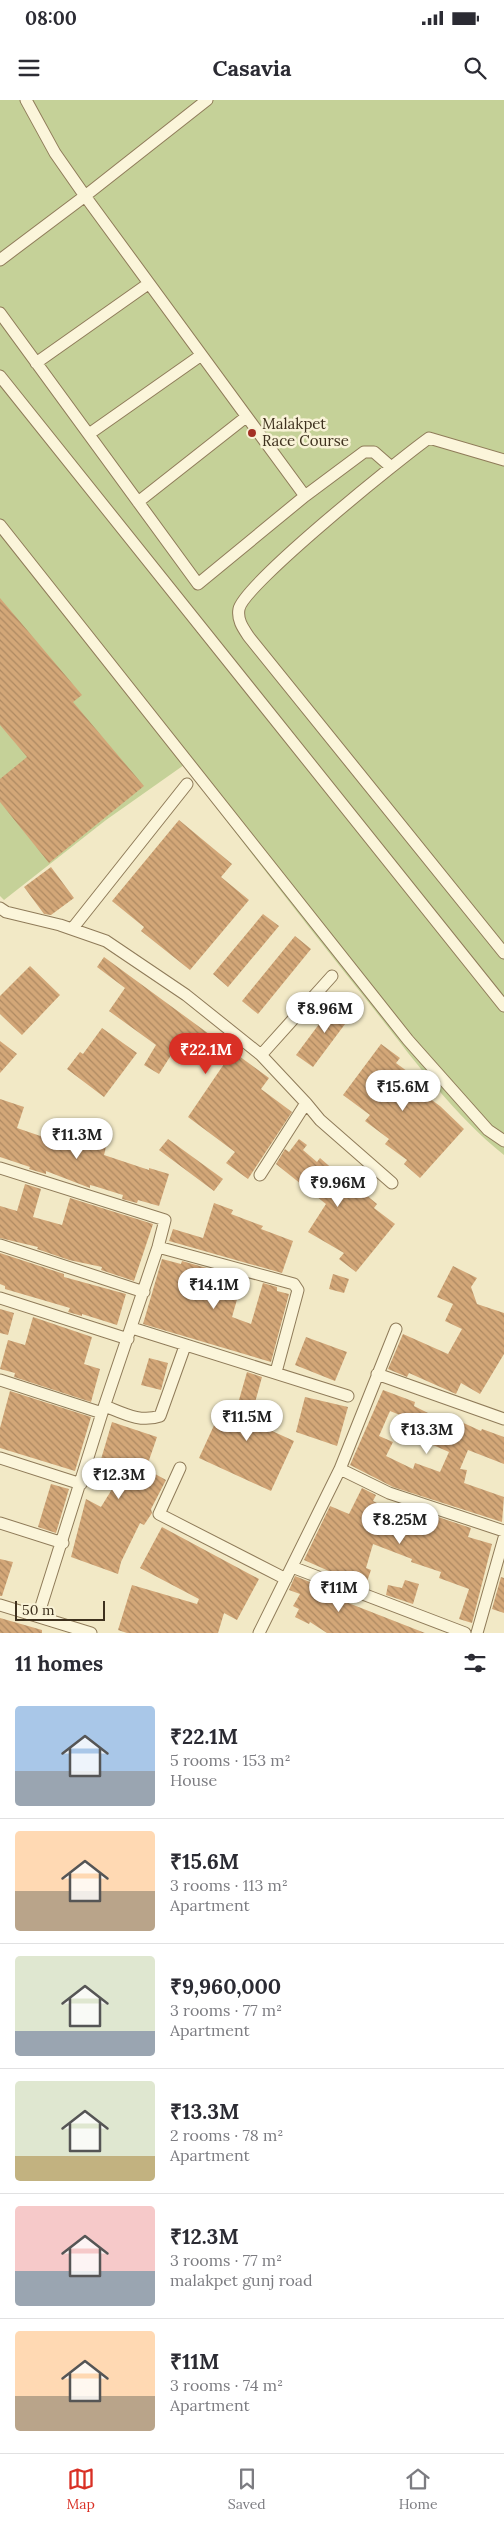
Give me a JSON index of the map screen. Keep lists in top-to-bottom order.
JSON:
{
  "places": ["Malakpet Race Course"],
  "scale_bar": "50 m",
  "page": {
    "status": "08:00",
    "header": "Casavia",
    "price": [
      "₹8.96M",
      "₹22.1M",
      "₹15.6M",
      "₹11.3M",
      "₹9.96M",
      "₹14.1M",
      "₹11.5M",
      "₹13.3M",
      "₹12.3M",
      "₹8.25M",
      "₹11M"
    ],
    "scale": "50 m",
    "heading": "11 homes",
    "list": [
      {
        "name": "₹22.1M",
        "note": "5 rooms · 153 m² · House"
      },
      {
        "name": "₹15.6M",
        "note": "3 rooms · 113 m² · Apartment"
      },
      {
        "name": "₹9,960,000",
        "note": "3 rooms · 77 m² · Apartment"
      },
      {
        "name": "₹13.3M",
        "note": "2 rooms · 78 m² · Apartment"
      },
      {
        "name": "₹12.3M",
        "note": "3 rooms · 77 m² · malakpet gunj road"
      },
      {
        "name": "₹11M",
        "note": "3 rooms · 74 m² · Apartment"
      }
    ],
    "tabs": ["Map", "Saved", "Home"]
  }
}
